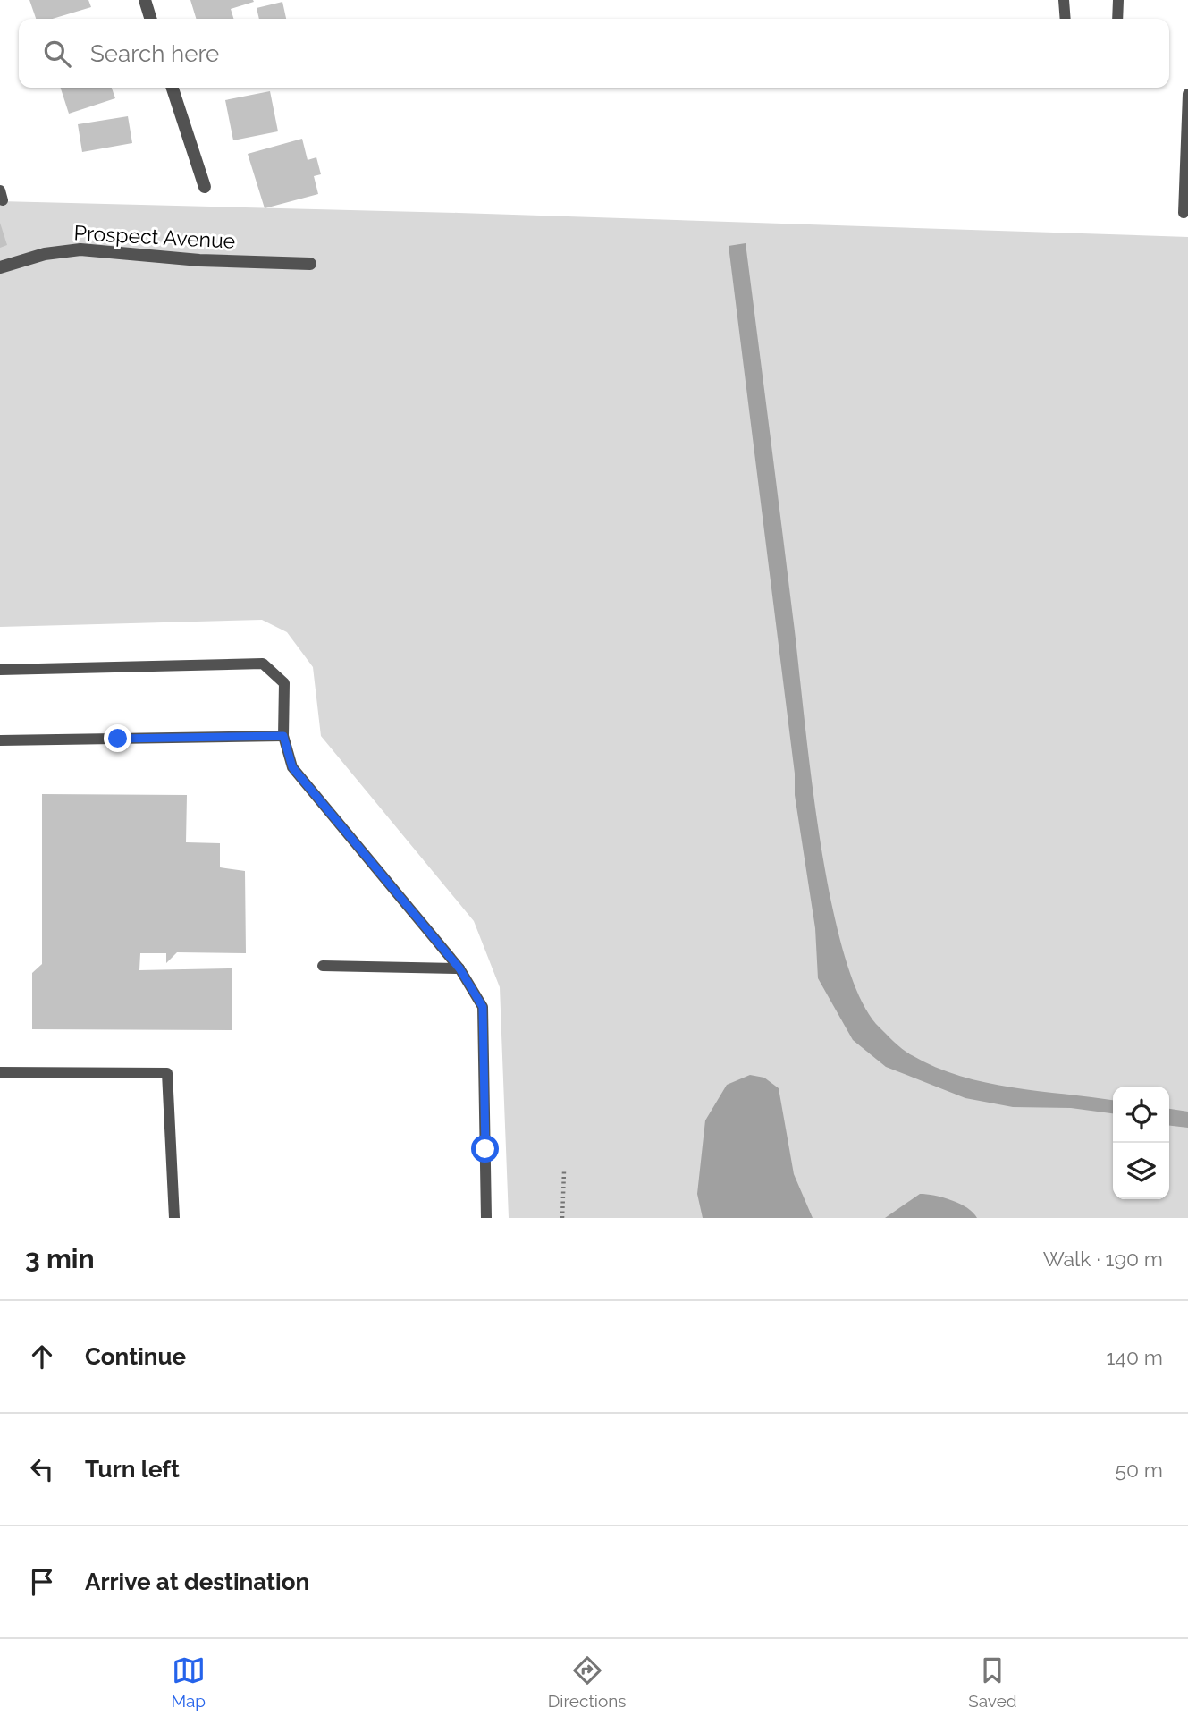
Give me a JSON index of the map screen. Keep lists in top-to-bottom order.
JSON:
{
  "streets": {
    "street": ["Prospect Avenue"]
  },
  "page": {
    "search": "Search here",
    "heading": ["3 min", "Walk · 190 m"],
    "list": [
      ["Continue", "140 m"],
      ["Turn left", "50 m"],
      "Arrive at destination"
    ],
    "nav": ["Map", "Directions", "Saved"]
  }
}
